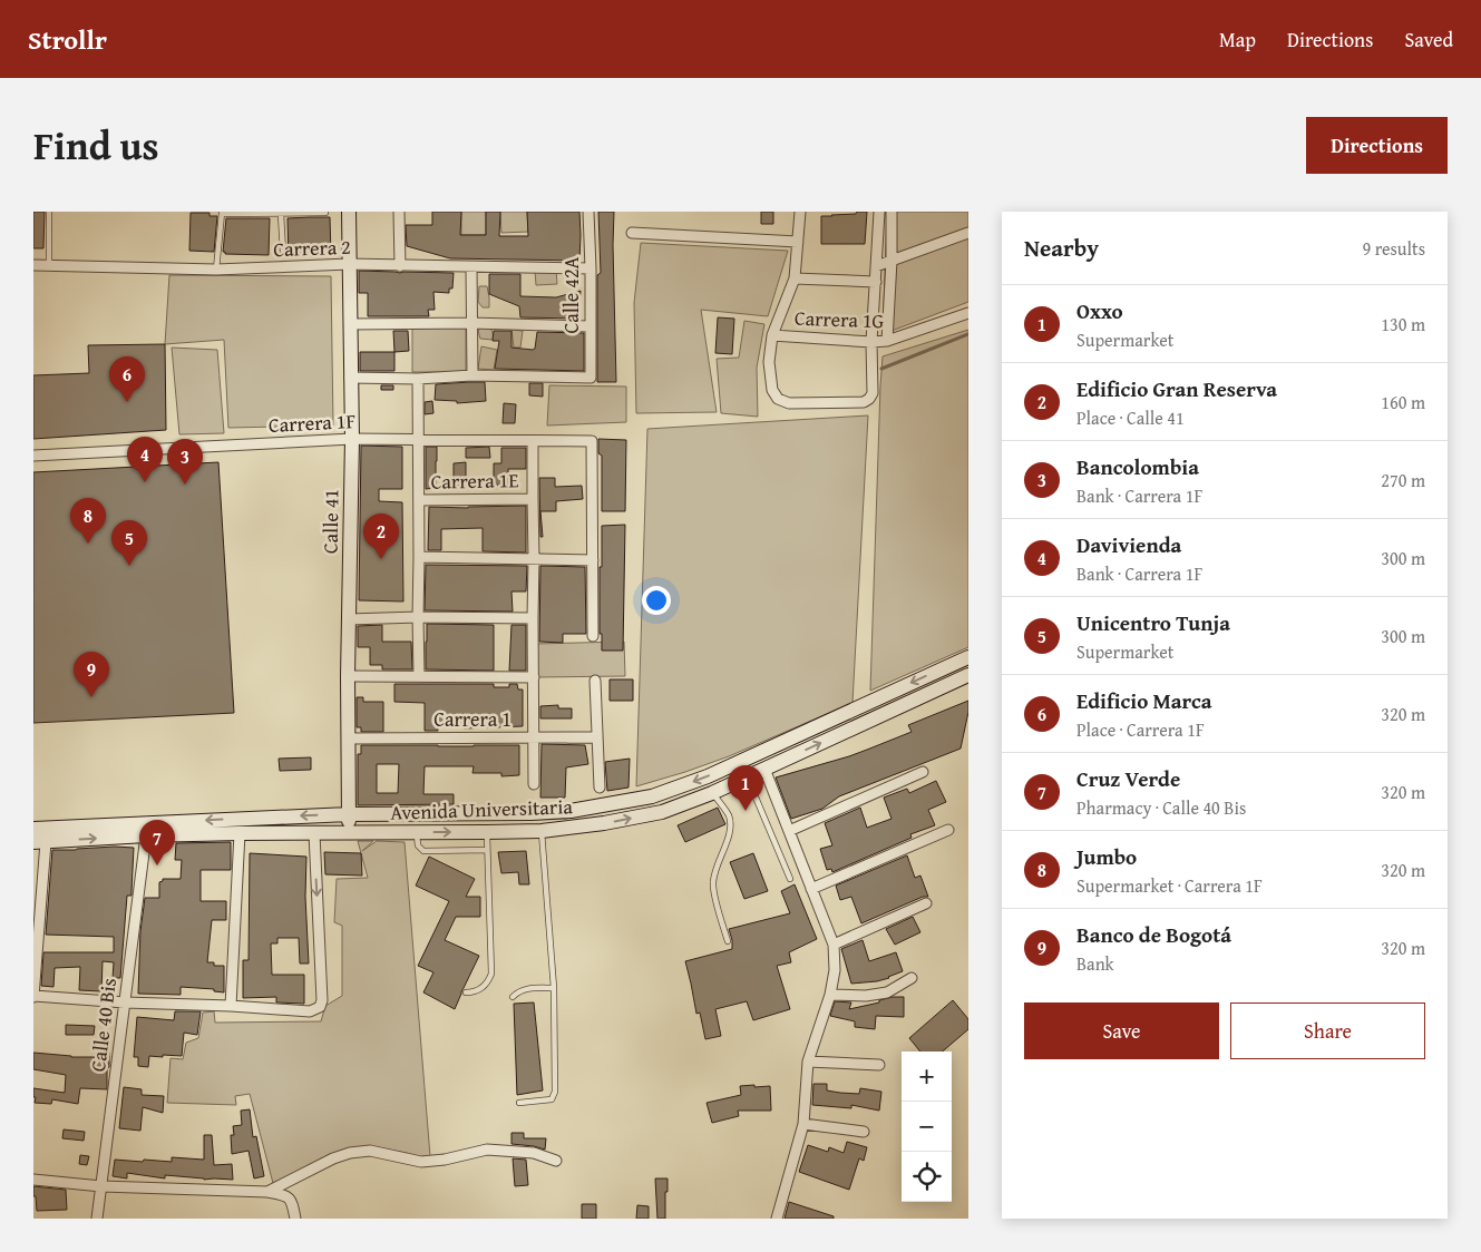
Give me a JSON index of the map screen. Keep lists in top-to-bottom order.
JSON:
{
  "streets": {
    "main road": ["Calle 41", "Avenida Universitaria"],
    "street": [
      "Carrera 2",
      "Calle 42A",
      "Carrera 1G",
      "Carrera 1F",
      "Carrera 1E",
      "Carrera 1",
      "Calle 40 Bis"
    ]
  },
  "crossings": [
    ["Carrera 2", "Calle 42A"],
    ["Carrera 2", "Calle 41"],
    ["Carrera 1F", "Calle 41"],
    ["Calle 41", "Carrera 1"],
    ["Calle 41", "Avenida Universitaria"],
    ["Avenida Universitaria", "Calle 40 Bis"]
  ],
  "page": {
    "header": "Strollr",
    "nav": ["Map", "Directions", "Saved"],
    "title": "Find us",
    "buttons": [
      "Directions",
      ["Save", "Share"]
    ],
    "heading": ["Nearby", "9 results"],
    "list": [
      {
        "mark": "1",
        "name": "Oxxo",
        "note": "Supermarket",
        "value": "130 m"
      },
      {
        "mark": "2",
        "name": "Edificio Gran Reserva",
        "note": "Place · Calle 41",
        "value": "160 m"
      },
      {
        "mark": "3",
        "name": "Bancolombia",
        "note": "Bank · Carrera 1F",
        "value": "270 m"
      },
      {
        "mark": "4",
        "name": "Davivienda",
        "note": "Bank · Carrera 1F",
        "value": "300 m"
      },
      {
        "mark": "5",
        "name": "Unicentro Tunja",
        "note": "Supermarket",
        "value": "300 m"
      },
      {
        "mark": "6",
        "name": "Edificio Marca",
        "note": "Place · Carrera 1F",
        "value": "320 m"
      },
      {
        "mark": "7",
        "name": "Cruz Verde",
        "note": "Pharmacy · Calle 40 Bis",
        "value": "320 m"
      },
      {
        "mark": "8",
        "name": "Jumbo",
        "note": "Supermarket · Carrera 1F",
        "value": "320 m"
      },
      {
        "mark": "9",
        "name": "Banco de Bogotá",
        "note": "Bank",
        "value": "320 m"
      }
    ],
    "pins": [
      "6",
      "4",
      "3",
      "8",
      "2",
      "5",
      "9",
      "1",
      "7"
    ],
    "map_buttons": ["+", "−"]
  }
}
